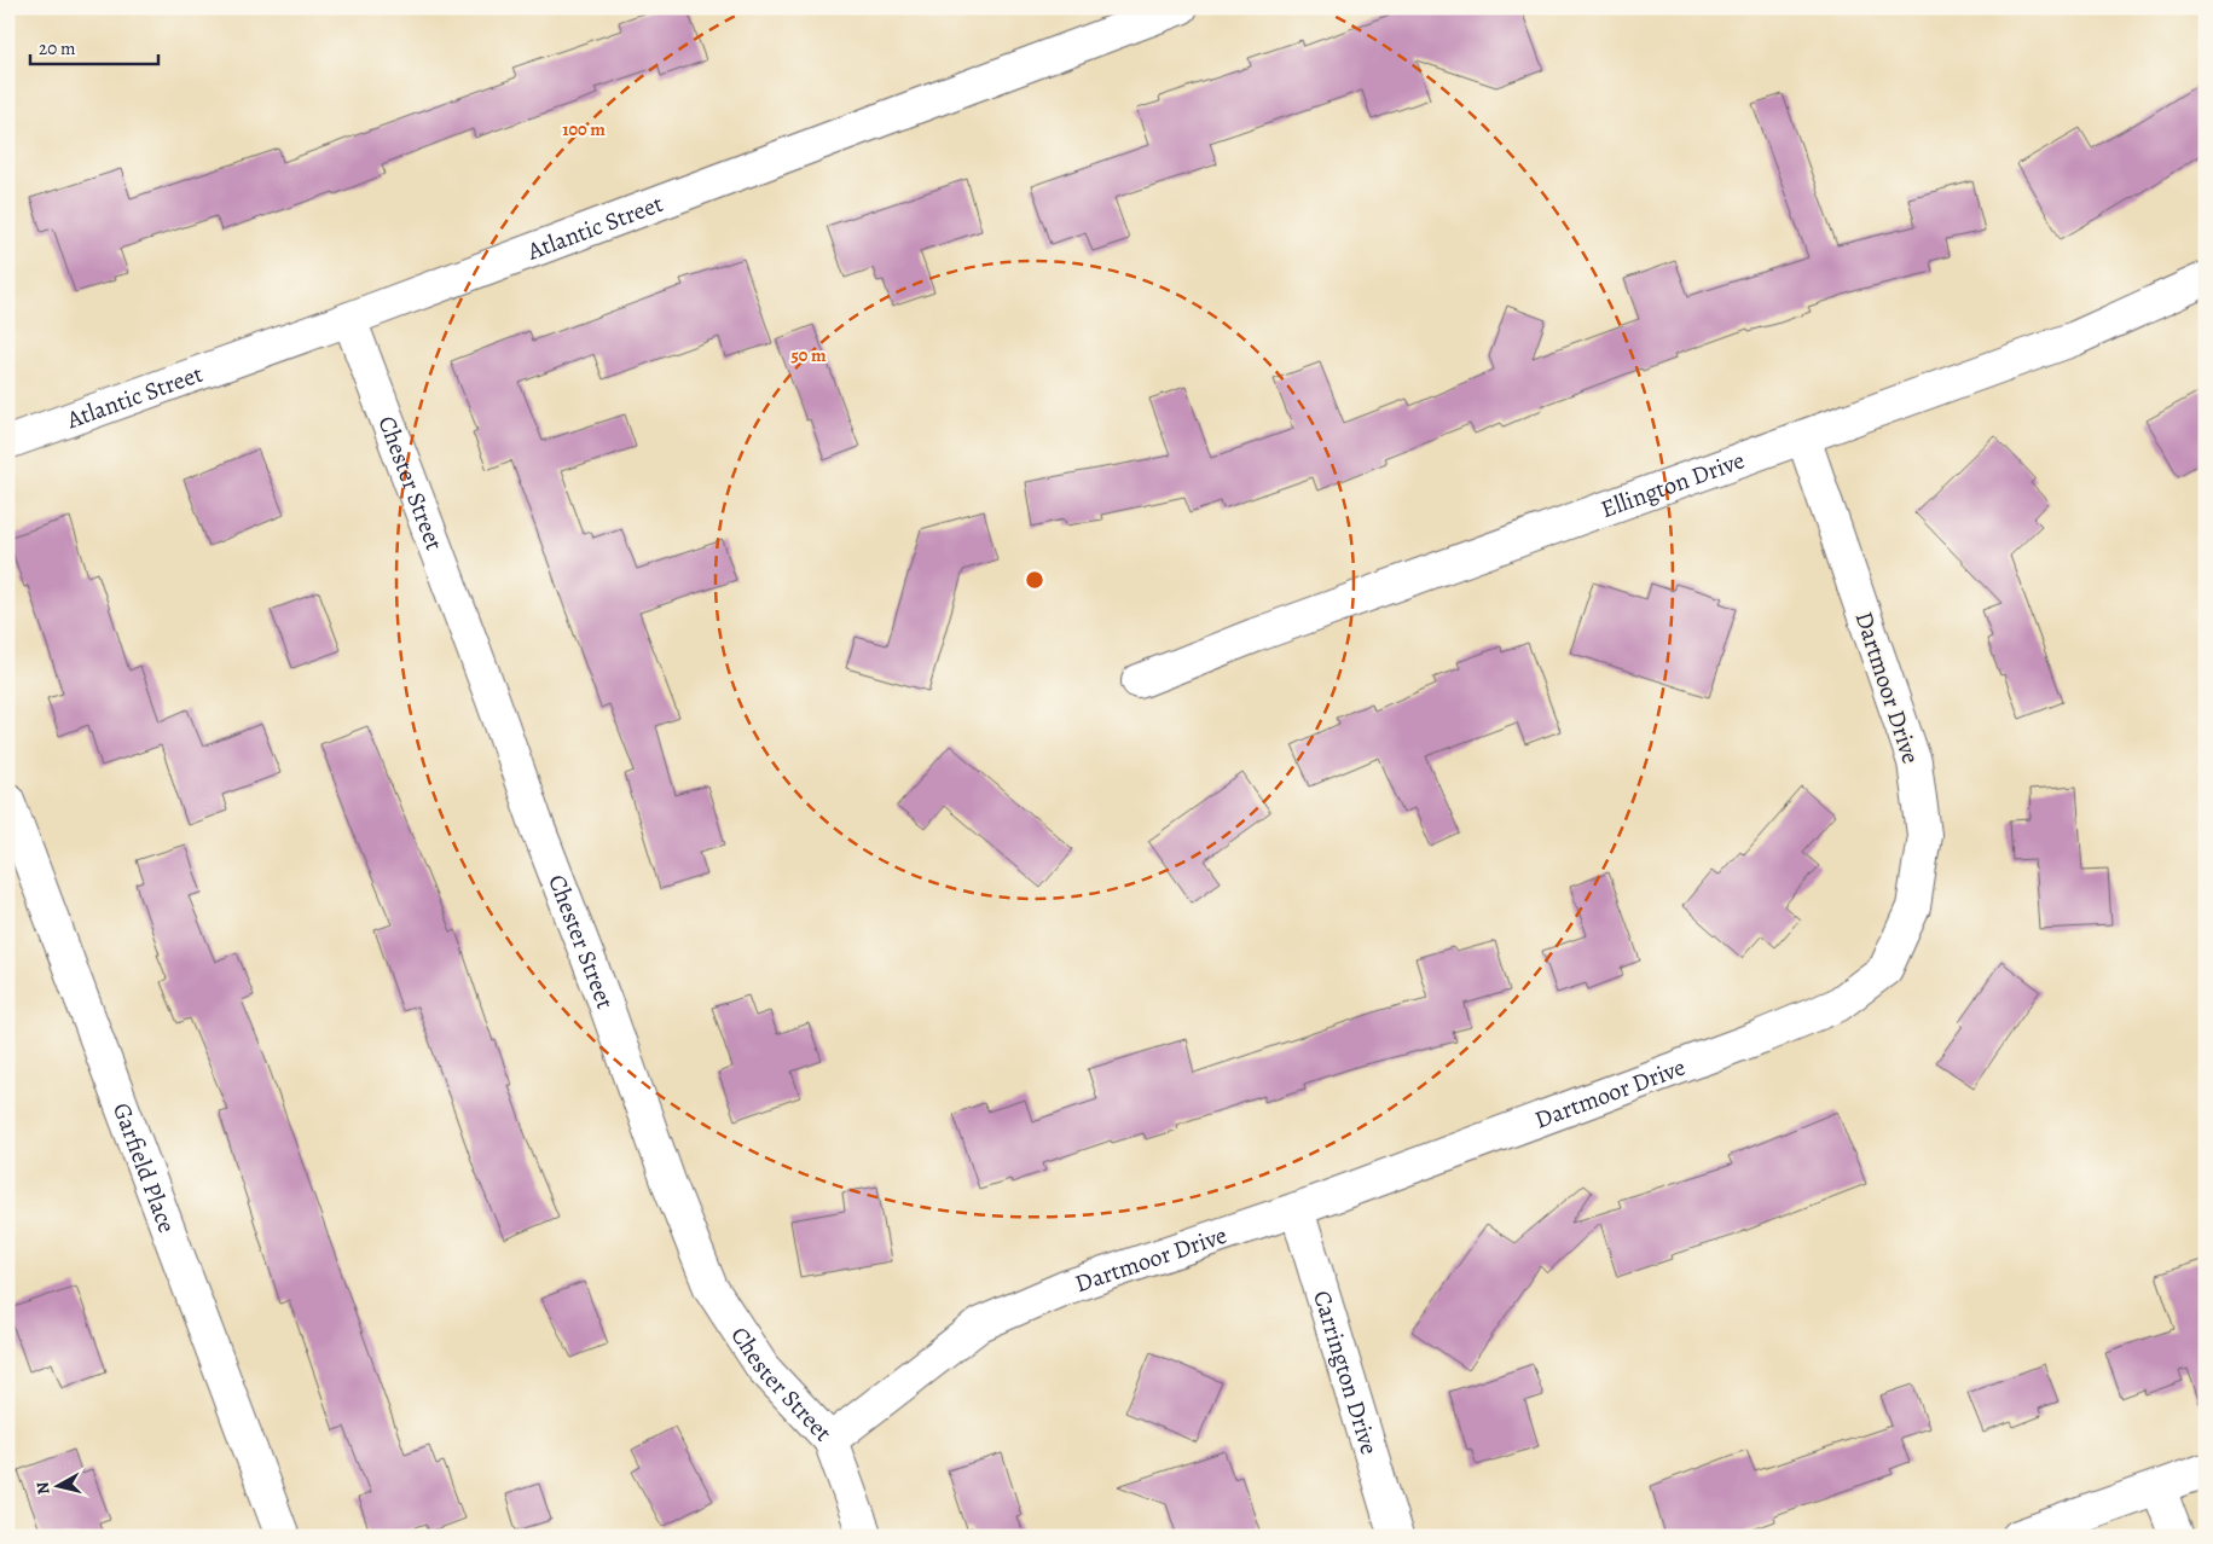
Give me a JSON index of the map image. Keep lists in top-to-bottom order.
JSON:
{
  "streets": {
    "street": [
      "Atlantic Street",
      "Chester Street",
      "Ellington Drive",
      "Dartmoor Drive",
      "Garfield Place",
      "Carrington Drive"
    ]
  },
  "crossings": [
    ["Atlantic Street", "Chester Street"],
    ["Chester Street", "Dartmoor Drive"],
    ["Ellington Drive", "Dartmoor Drive"],
    ["Dartmoor Drive", "Carrington Drive"]
  ],
  "scale_bar": "20 m",
  "north": "left",
  "rings": ["100 m", "50 m"]
}
